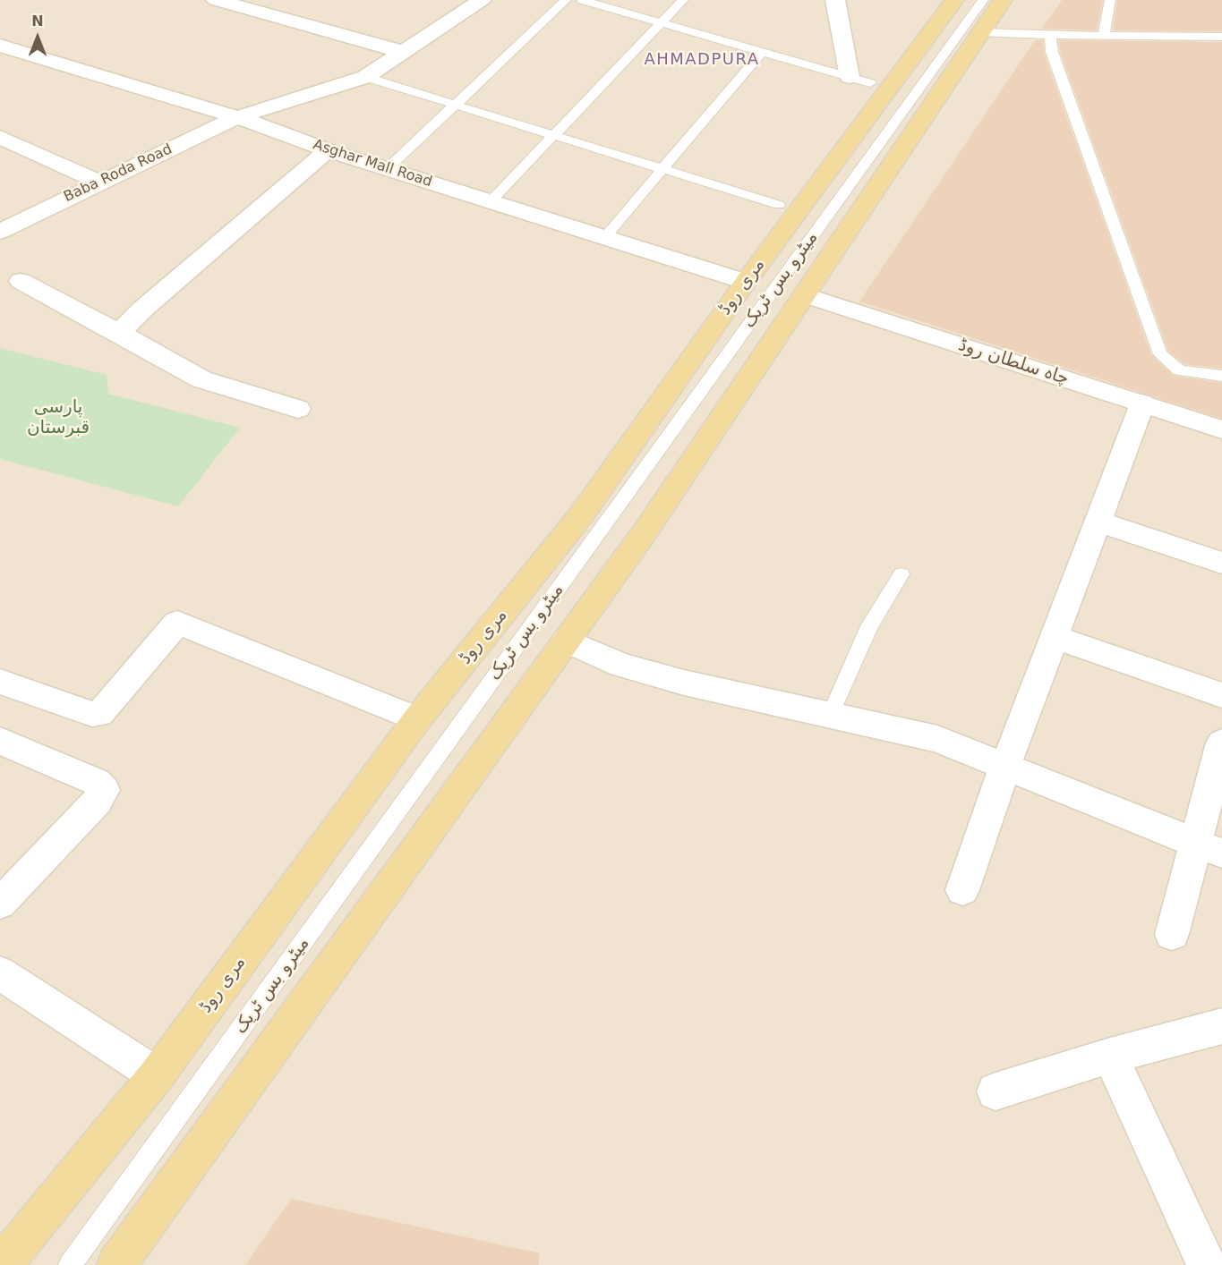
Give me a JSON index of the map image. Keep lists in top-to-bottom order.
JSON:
{
  "streets": {
    "main road": ["مری روڈ"],
    "street": ["Asghar Mall Road", "Baba Roda Road", "چاہ سلطان روڈ"],
    "lane": ["میٹرو بس ٹریک"]
  },
  "crossings": [
    ["Asghar Mall Road", "Baba Roda Road"],
    ["Asghar Mall Road", "مری روڈ"]
  ],
  "districts": ["AHMADPURA"],
  "parks": ["پارسی قبرستان"],
  "north": "top"
}
